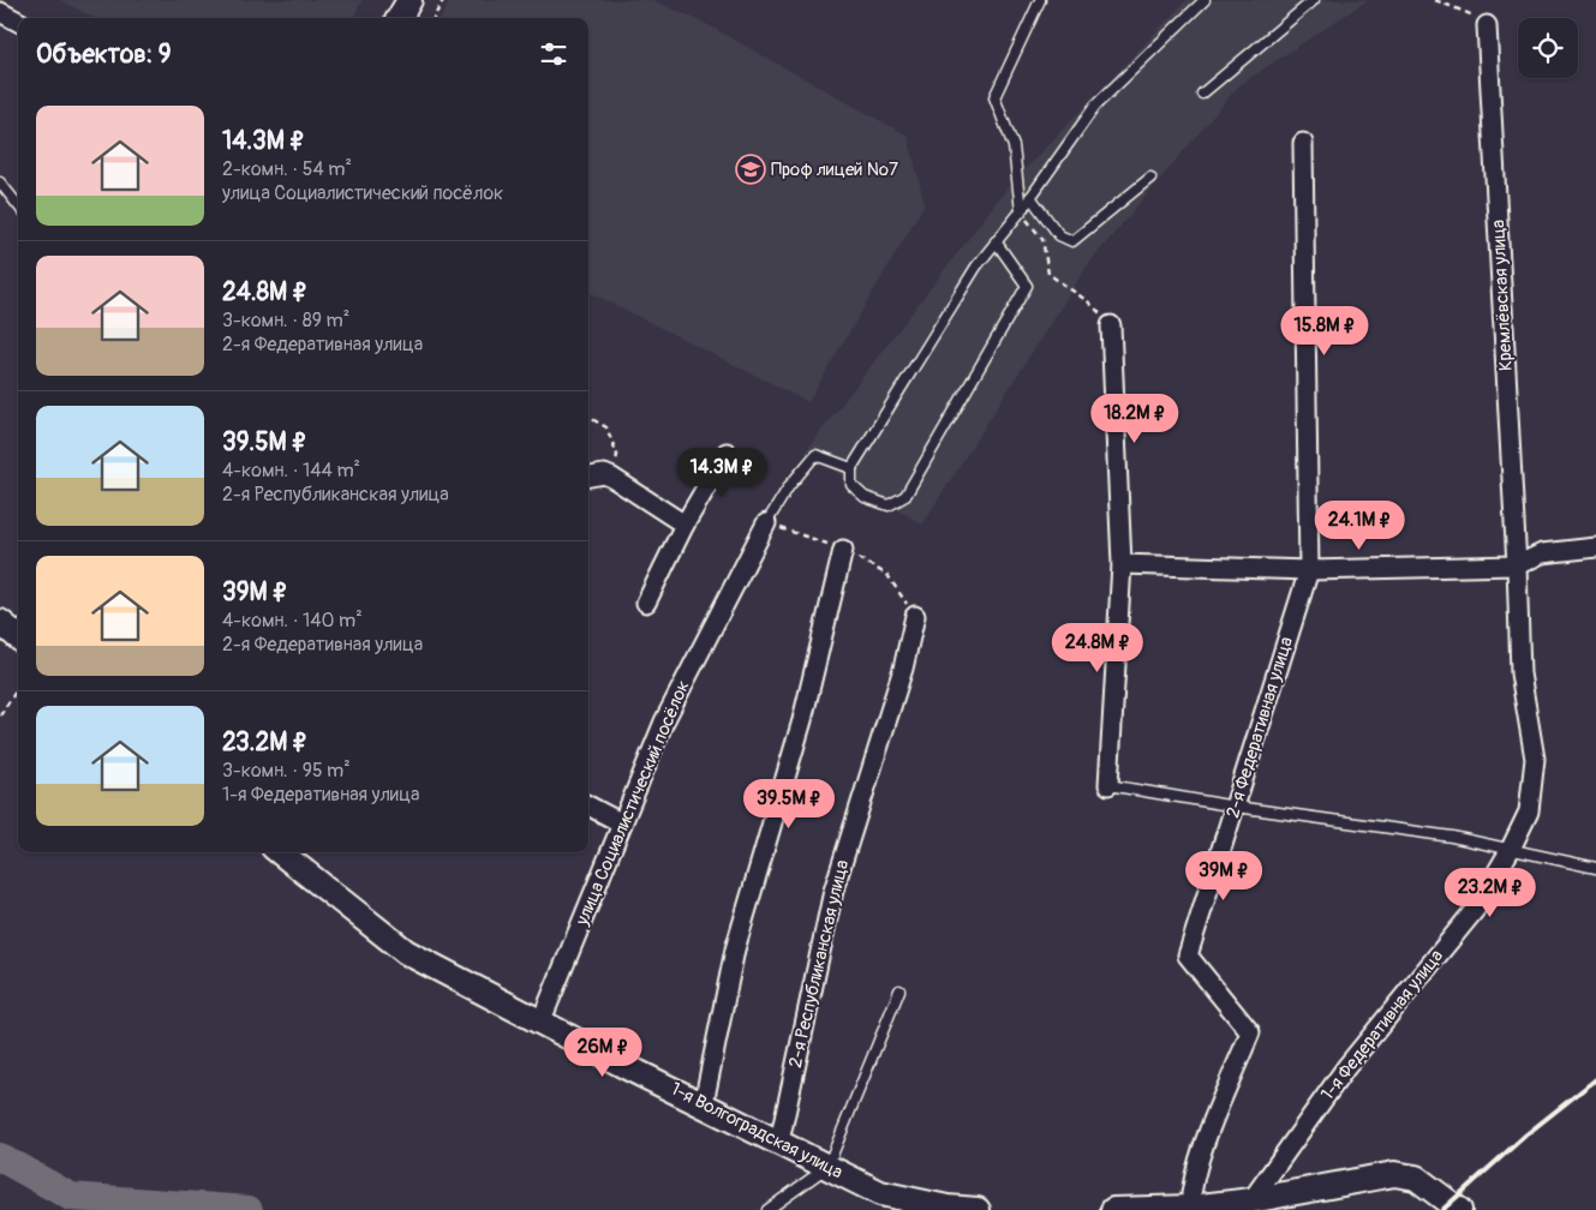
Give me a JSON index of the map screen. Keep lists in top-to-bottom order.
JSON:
{
  "streets": {
    "street": [
      "Кремлёвская улица",
      "2-я Федеративная улица",
      "улица Социалистический посёлок",
      "2-я Республиканская улица",
      "1-я Федеративная улица",
      "1-я Волгоградская улица"
    ]
  },
  "crossings": [
    ["Кремлёвская улица", "1-я Федеративная улица"],
    ["улица Социалистический посёлок", "1-я Волгоградская улица"],
    ["2-я Республиканская улица", "1-я Волгоградская улица"]
  ],
  "places": {
    "school or university": ["Проф лицей №7"]
  },
  "page": {
    "heading": "Объектов: 9",
    "list": [
      {
        "name": "14.3M ₽",
        "note": "2-комн. · 54 m² · улица Социалистический посёлок"
      },
      {
        "name": "24.8M ₽",
        "note": "3-комн. · 89 m² · 2-я Федеративная улица"
      },
      {
        "name": "39.5M ₽",
        "note": "4-комн. · 144 m² · 2-я Республиканская улица"
      },
      {
        "name": "39M ₽",
        "note": "4-комн. · 140 m² · 2-я Федеративная улица"
      },
      {
        "name": "23.2M ₽",
        "note": "3-комн. · 95 m² · 1-я Федеративная улица"
      }
    ],
    "price": [
      "15.8M ₽",
      "18.2M ₽",
      "14.3M ₽",
      "24.1M ₽",
      "24.8M ₽",
      "39.5M ₽",
      "39M ₽",
      "23.2M ₽",
      "26M ₽"
    ]
  }
}
